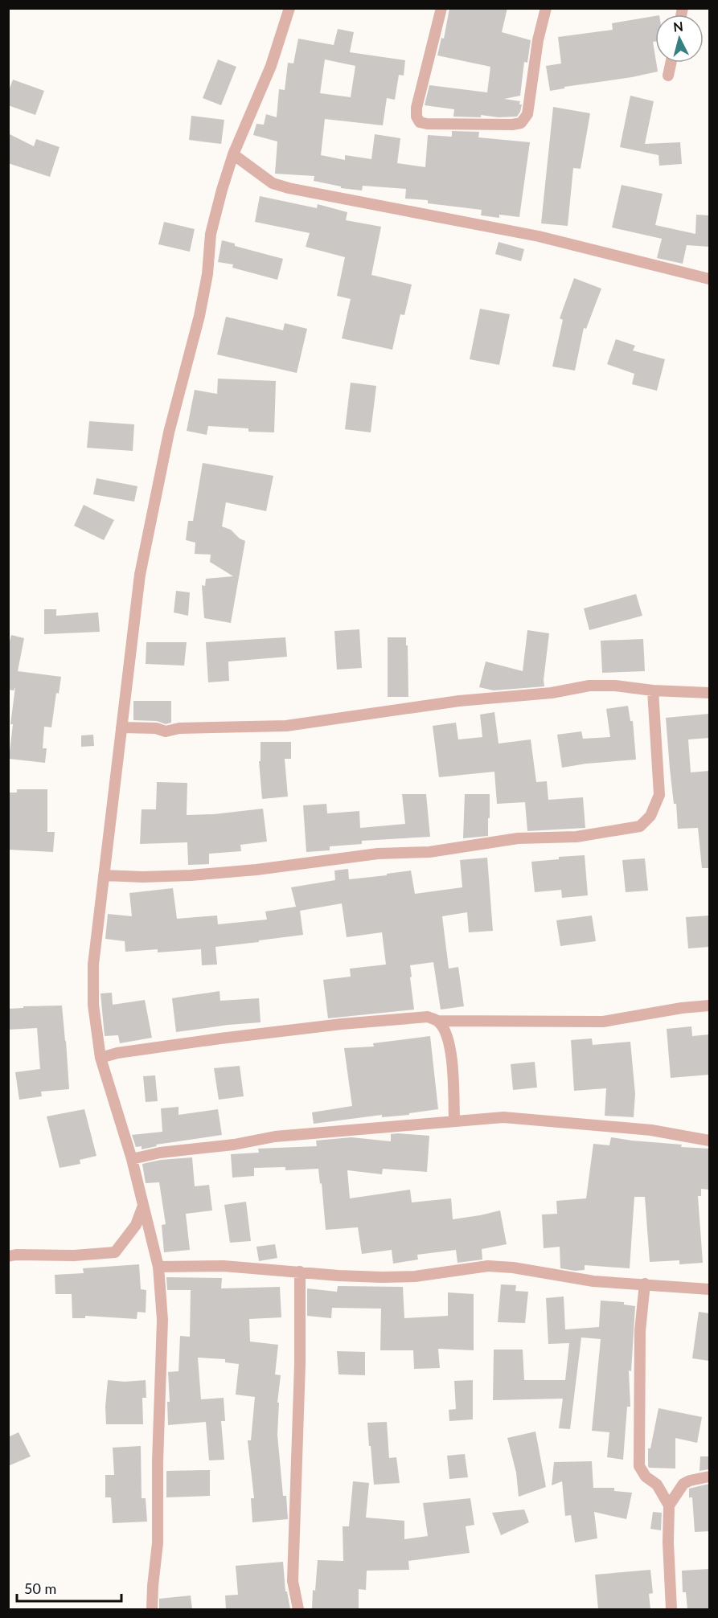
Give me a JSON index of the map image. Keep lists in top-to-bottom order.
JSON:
{
  "scale_bar": "50 m",
  "north": "top"
}
